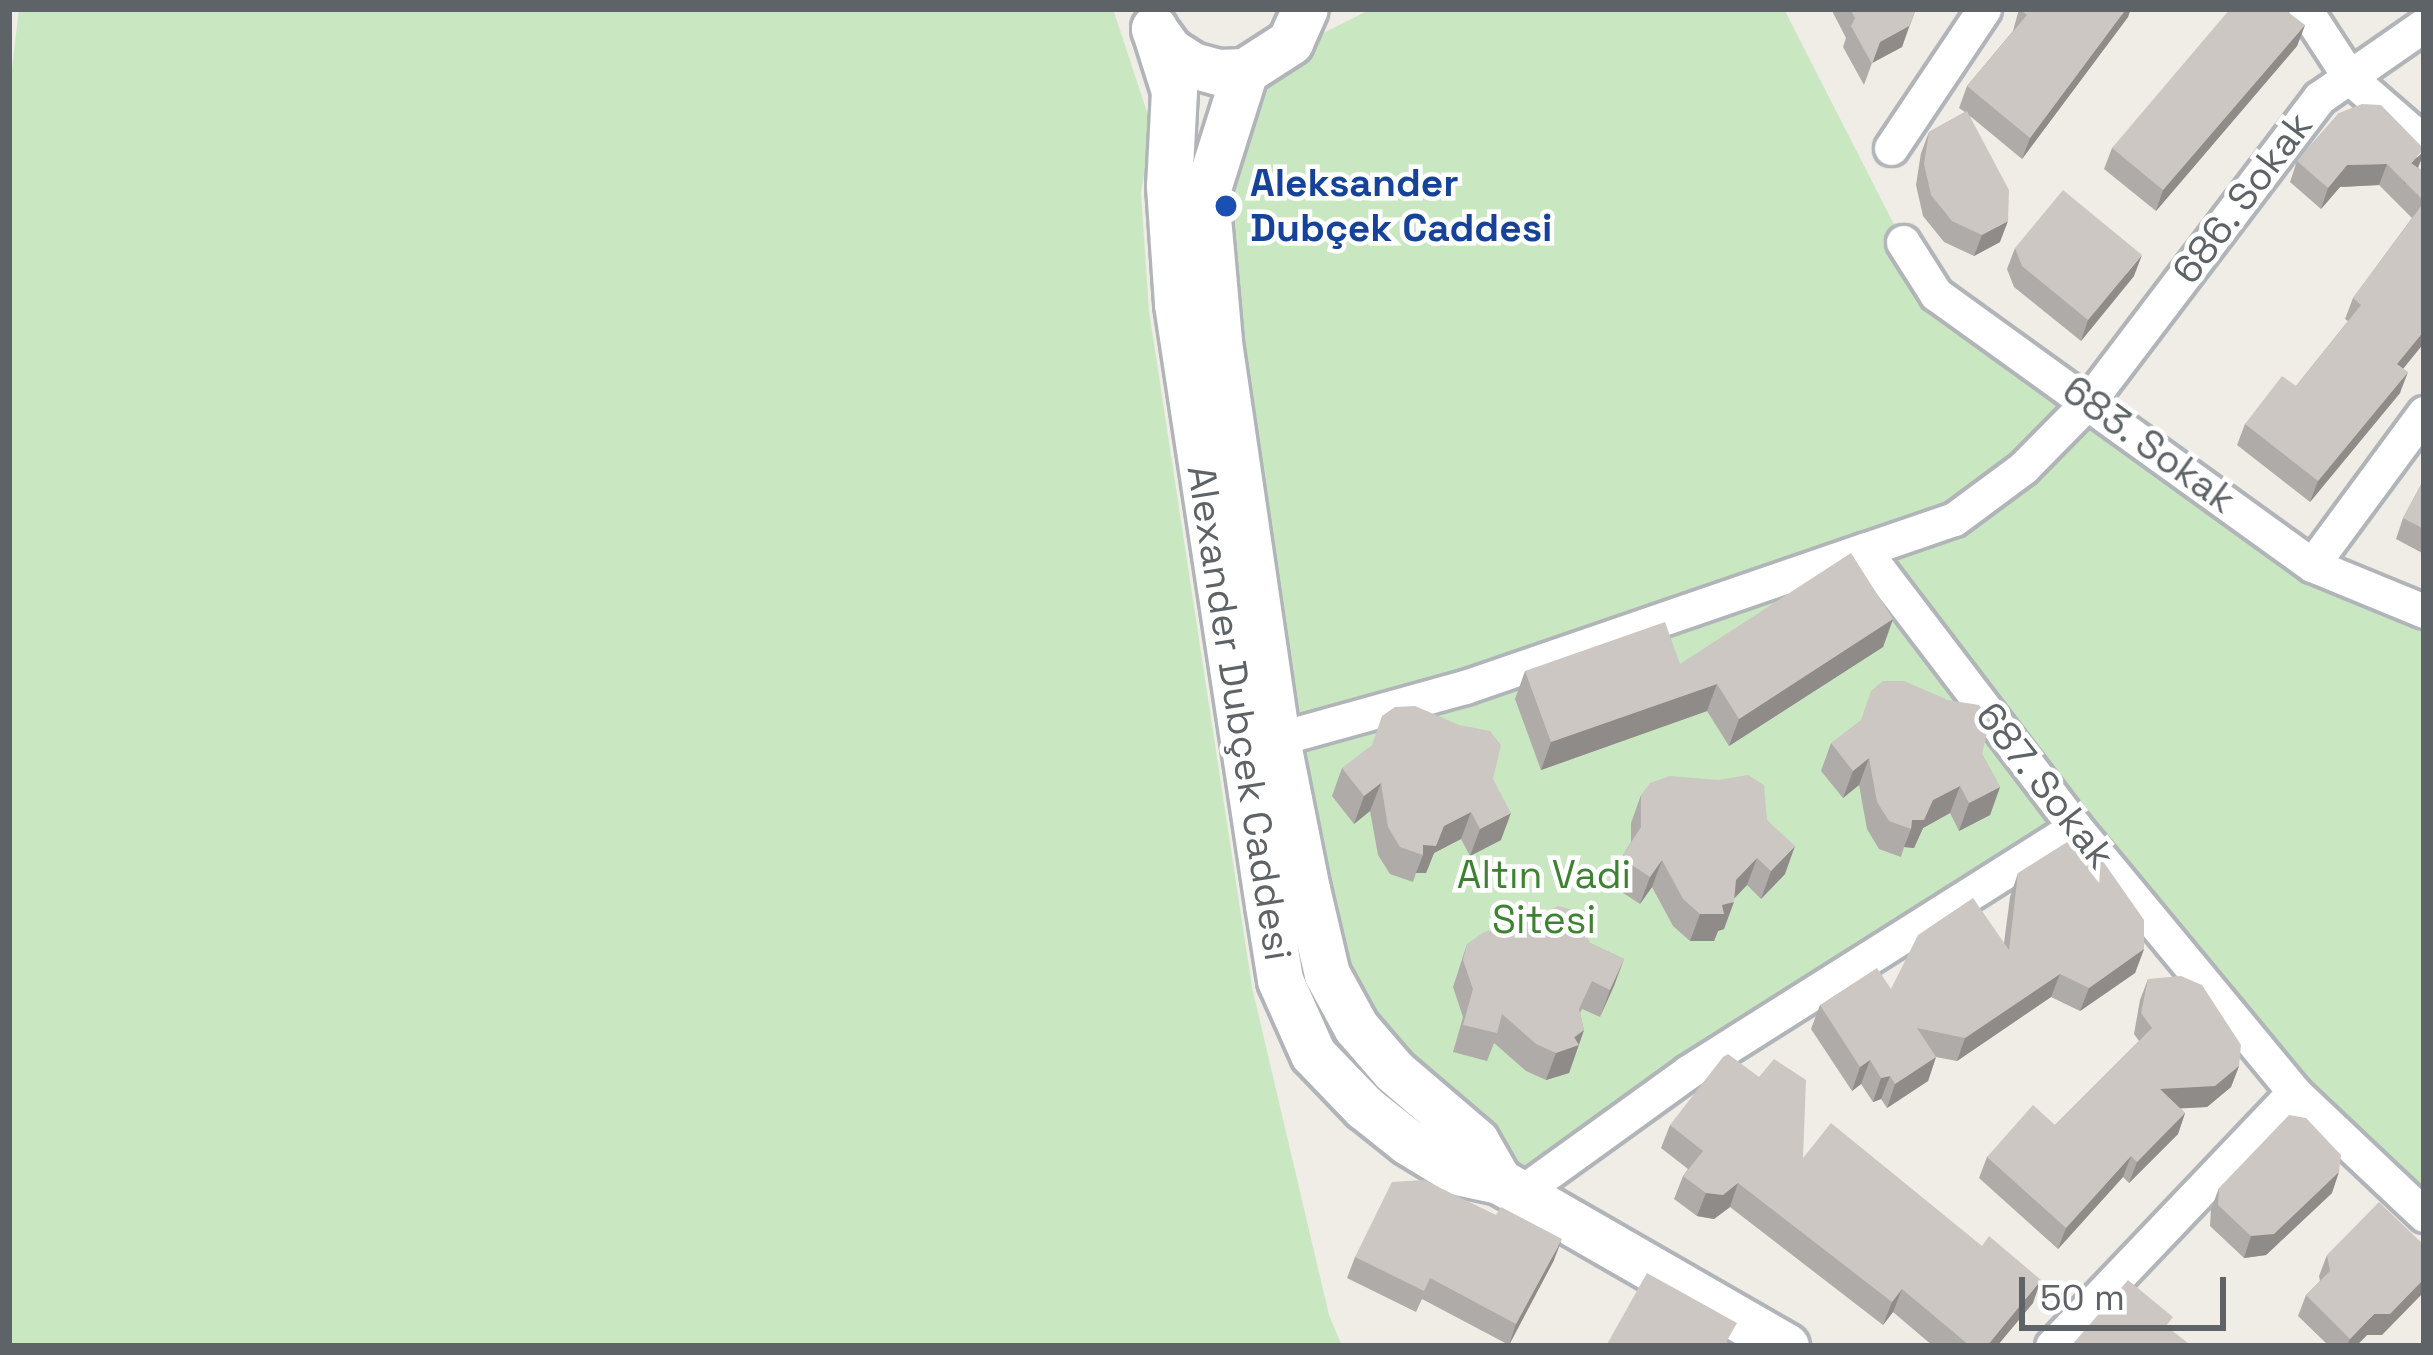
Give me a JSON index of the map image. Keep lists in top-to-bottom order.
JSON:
{
  "streets": {
    "main road": ["Alexander Dubçek Caddesi"],
    "street": ["686. Sokak", "683. Sokak", "687. Sokak"]
  },
  "crossings": [
    ["686. Sokak", "683. Sokak"]
  ],
  "parks": ["Altın Vadi Sitesi"],
  "places": ["Aleksander Dubçek Caddesi"],
  "scale_bar": "50 m"
}
